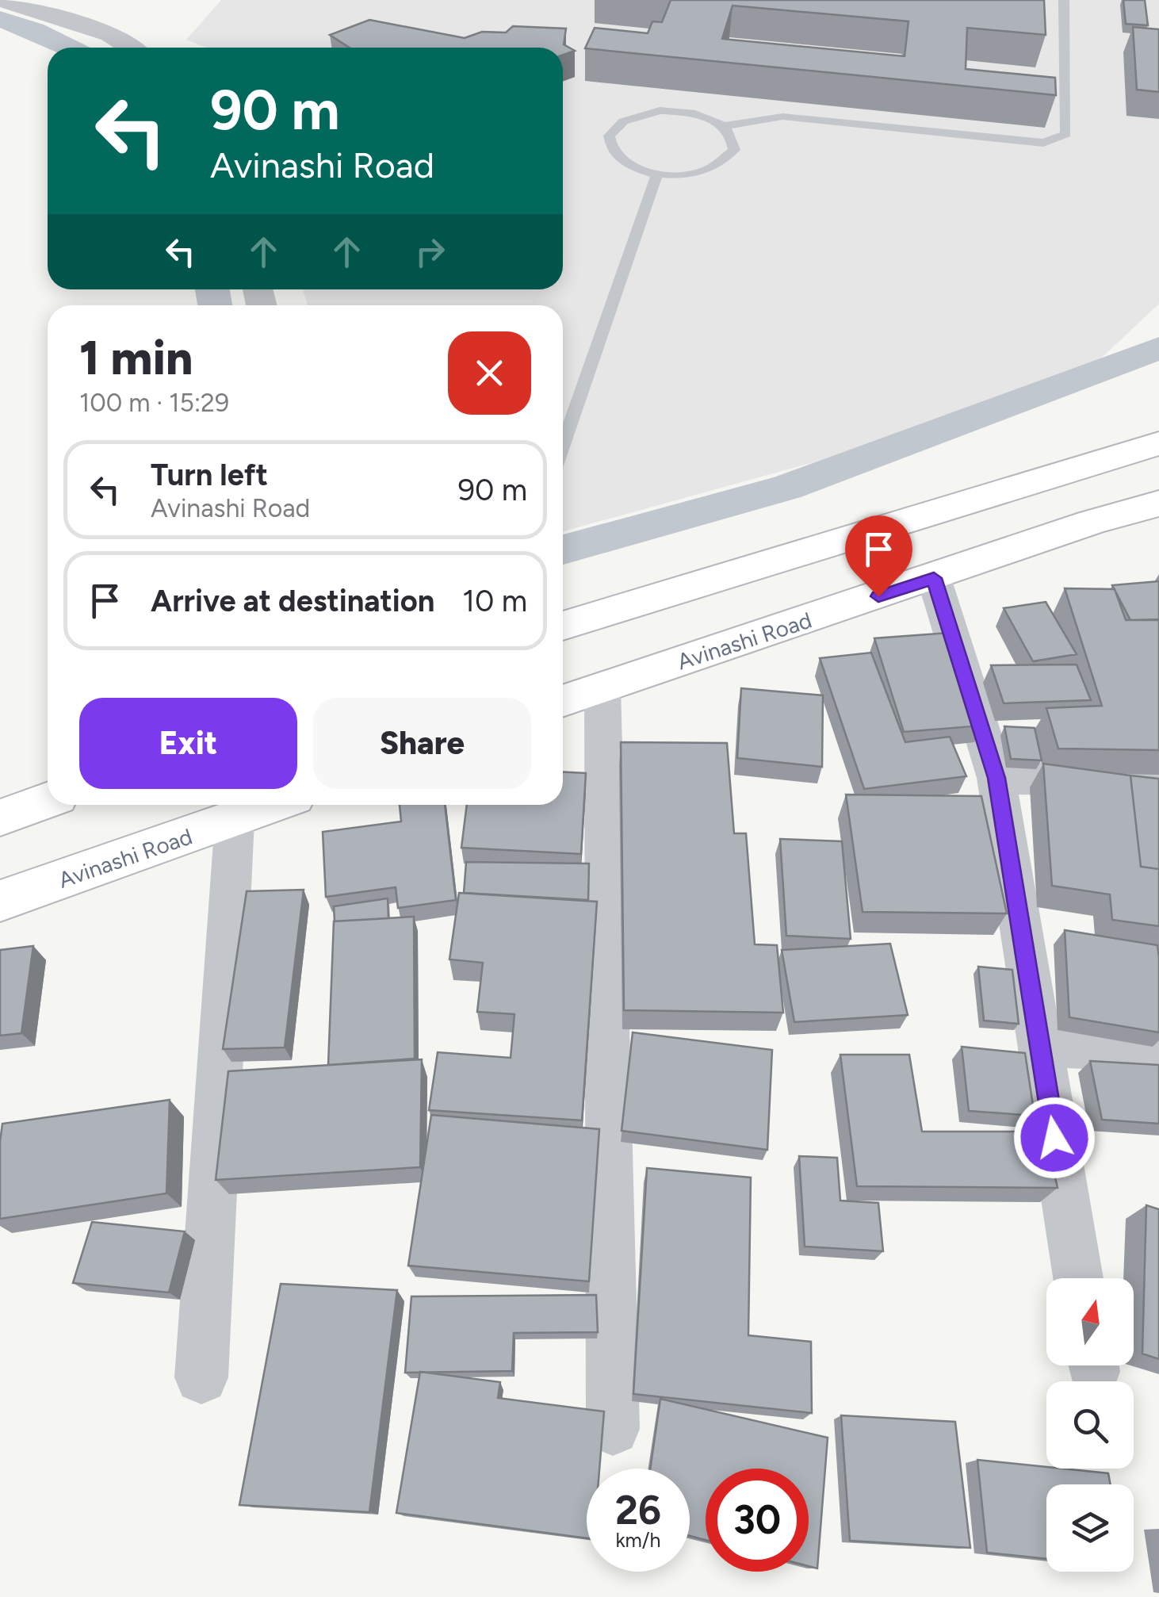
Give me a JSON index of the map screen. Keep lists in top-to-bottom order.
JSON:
{
  "streets": {
    "main road": ["Avinashi Road"]
  },
  "north": "top",
  "page": {
    "turn": ["90 m", "Avinashi Road"],
    "heading": ["1 min", "100 m · 15:29"],
    "list": [
      {
        "name": "Turn left",
        "note": "Avinashi Road",
        "value": "90 m"
      },
      {
        "name": "Arrive at destination",
        "value": "10 m"
      }
    ],
    "buttons": ["Exit", "Share"],
    "speed": "26 km/h",
    "limit": "30"
  }
}
